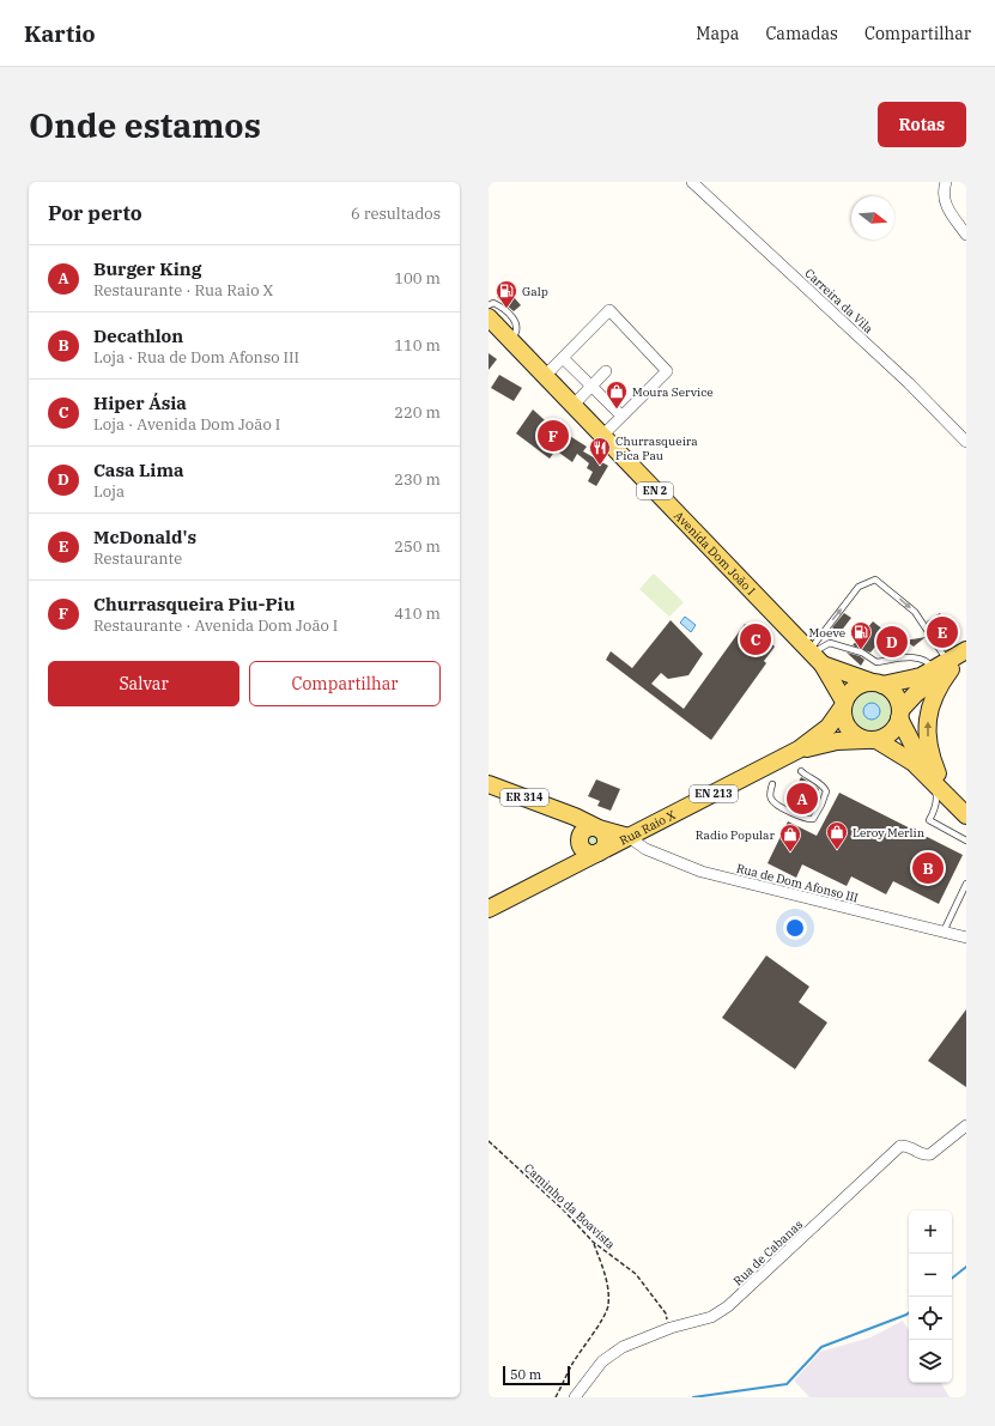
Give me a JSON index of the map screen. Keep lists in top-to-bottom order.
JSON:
{
  "streets": {
    "main road": [
      "EN 2",
      "Avenida Dom João I",
      "EN 213",
      "ER 314",
      "Rua Raio X"
    ],
    "street": ["Carreira da Vila", "Rua de Dom Afonso III", "Rua de Cabanas"],
    "path": ["Caminho da Boavista"]
  },
  "crossings": [
    ["EN 2", "Avenida Dom João I"],
    ["EN 2", "Rua Raio X"],
    ["Avenida Dom João I", "Rua Raio X"],
    ["EN 213", "ER 314"],
    ["EN 213", "Rua Raio X"],
    ["ER 314", "Rua Raio X"],
    ["Rua Raio X", "Rua de Dom Afonso III"],
    ["Caminho da Boavista", "Rua de Cabanas"]
  ],
  "places": {
    "fuel station": ["Galp", "Moeve"],
    "shop": ["Moura Service", "Leroy Merlin", "Radio Popular"],
    "restaurant": ["Churrasqueira Pica Pau"]
  },
  "scale_bar": "50 m",
  "north": "right",
  "page": {
    "header": "Kartio",
    "nav": ["Mapa", "Camadas", "Compartilhar"],
    "buttons": [
      "Rotas",
      ["Salvar", "Compartilhar"]
    ],
    "title": "Onde estamos",
    "heading": ["Por perto", "6 resultados"],
    "list": [
      {
        "mark": "A",
        "name": "Burger King",
        "note": "Restaurante · Rua Raio X",
        "value": "100 m"
      },
      {
        "mark": "B",
        "name": "Decathlon",
        "note": "Loja · Rua de Dom Afonso III",
        "value": "110 m"
      },
      {
        "mark": "C",
        "name": "Hiper Ásia",
        "note": "Loja · Avenida Dom João I",
        "value": "220 m"
      },
      {
        "mark": "D",
        "name": "Casa Lima",
        "note": "Loja",
        "value": "230 m"
      },
      {
        "mark": "E",
        "name": "McDonald's",
        "note": "Restaurante",
        "value": "250 m"
      },
      {
        "mark": "F",
        "name": "Churrasqueira Piu-Piu",
        "note": "Restaurante · Avenida Dom João I",
        "value": "410 m"
      }
    ],
    "pins": [
      "F",
      "E",
      "C",
      "D",
      "A",
      "B"
    ],
    "map_buttons": ["+", "−"],
    "scale": "50 m"
  }
}
